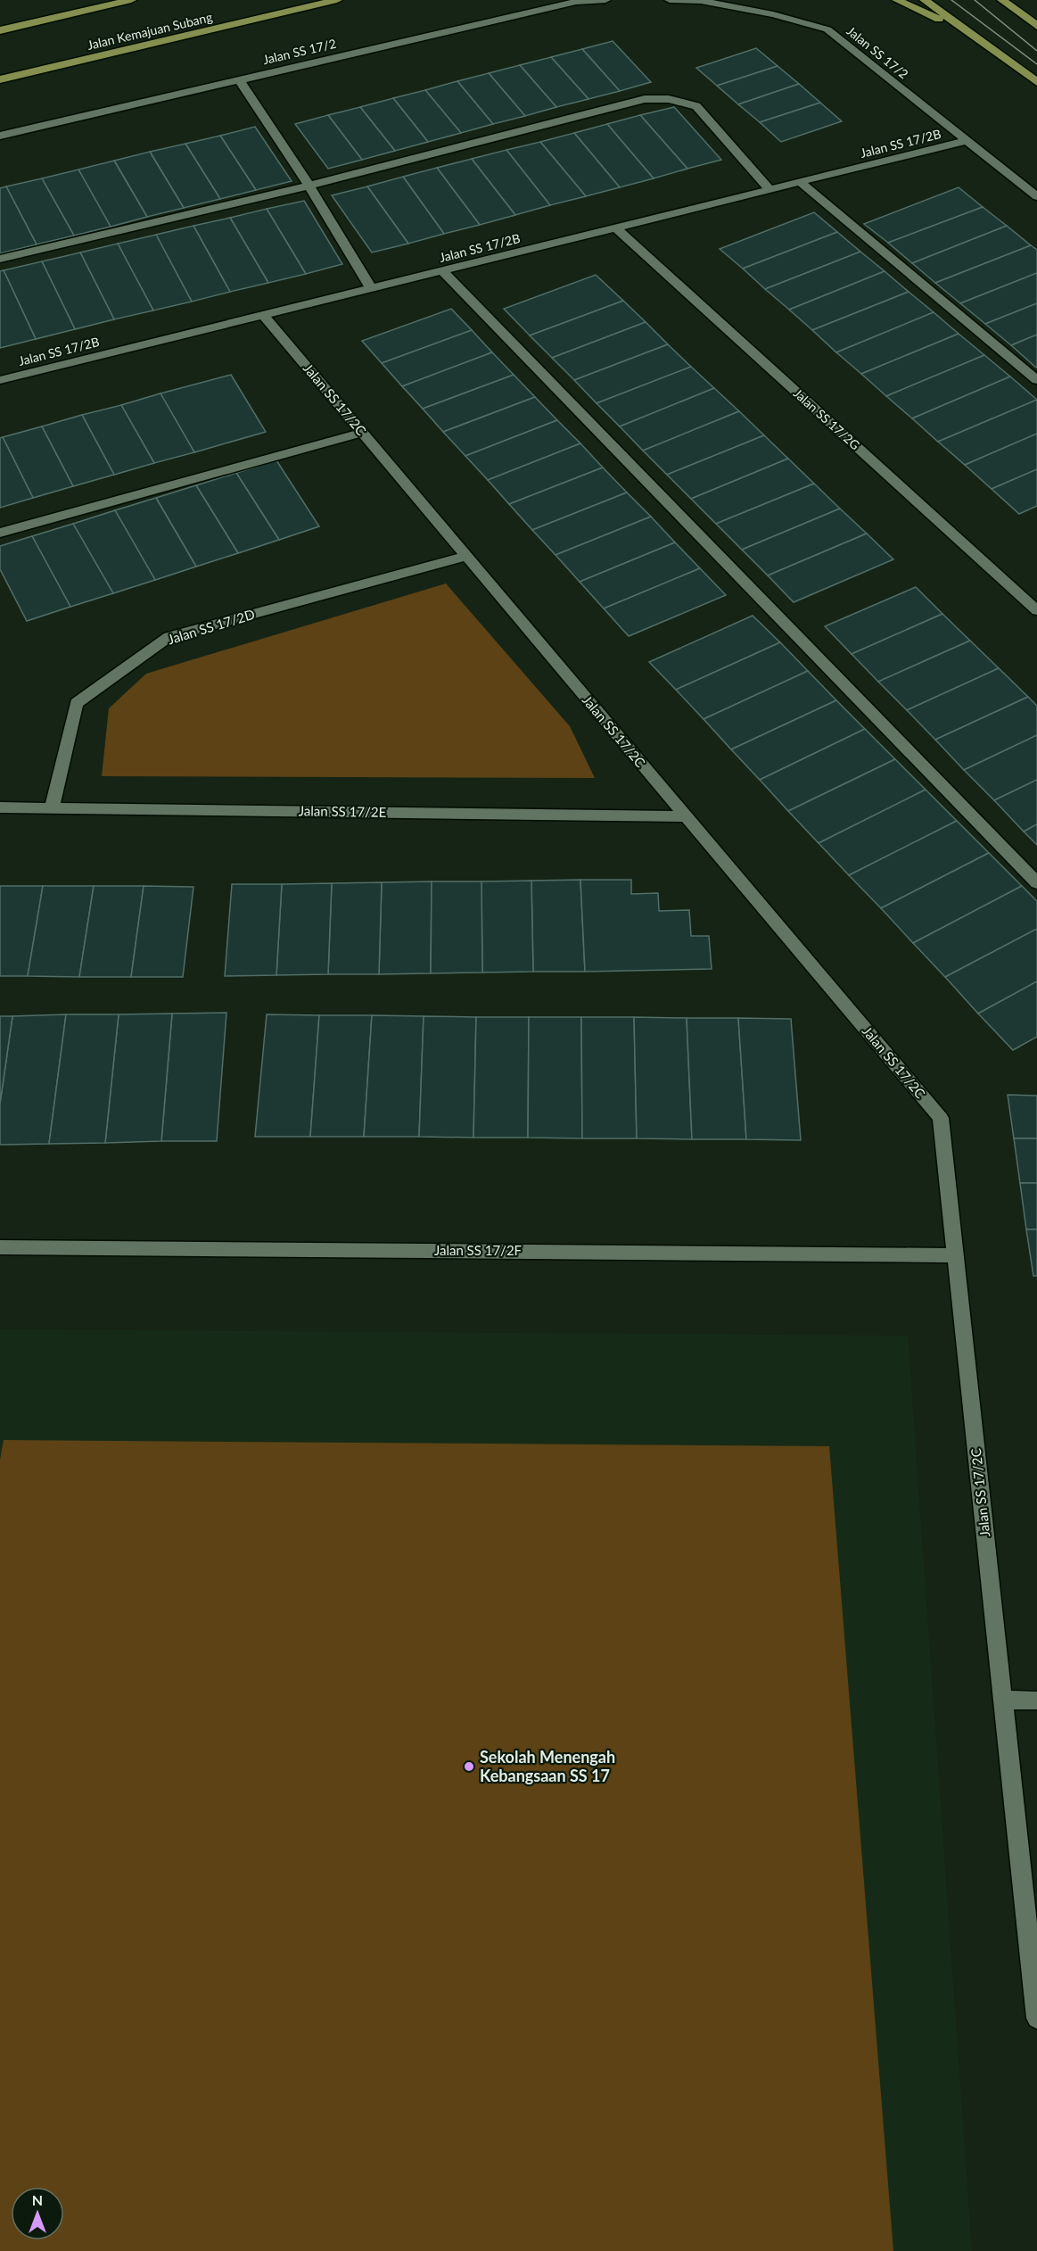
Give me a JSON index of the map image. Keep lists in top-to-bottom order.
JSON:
{
  "streets": {
    "main road": ["Jalan Kemajuan Subang"],
    "street": [
      "Jalan SS 17/2",
      "Jalan SS 17/2B",
      "Jalan SS 17/2C",
      "Jalan SS 17/2G",
      "Jalan SS 17/2D",
      "Jalan SS 17/2E",
      "Jalan SS 17/2F"
    ]
  },
  "crossings": [
    ["Jalan SS 17/2", "Jalan SS 17/2B"],
    ["Jalan SS 17/2B", "Jalan SS 17/2C"],
    ["Jalan SS 17/2B", "Jalan SS 17/2G"],
    ["Jalan SS 17/2C", "Jalan SS 17/2D"],
    ["Jalan SS 17/2C", "Jalan SS 17/2E"],
    ["Jalan SS 17/2C", "Jalan SS 17/2F"],
    ["Jalan SS 17/2D", "Jalan SS 17/2E"]
  ],
  "places": ["Sekolah Menengah Kebangsaan SS 17"],
  "north": "top"
}
